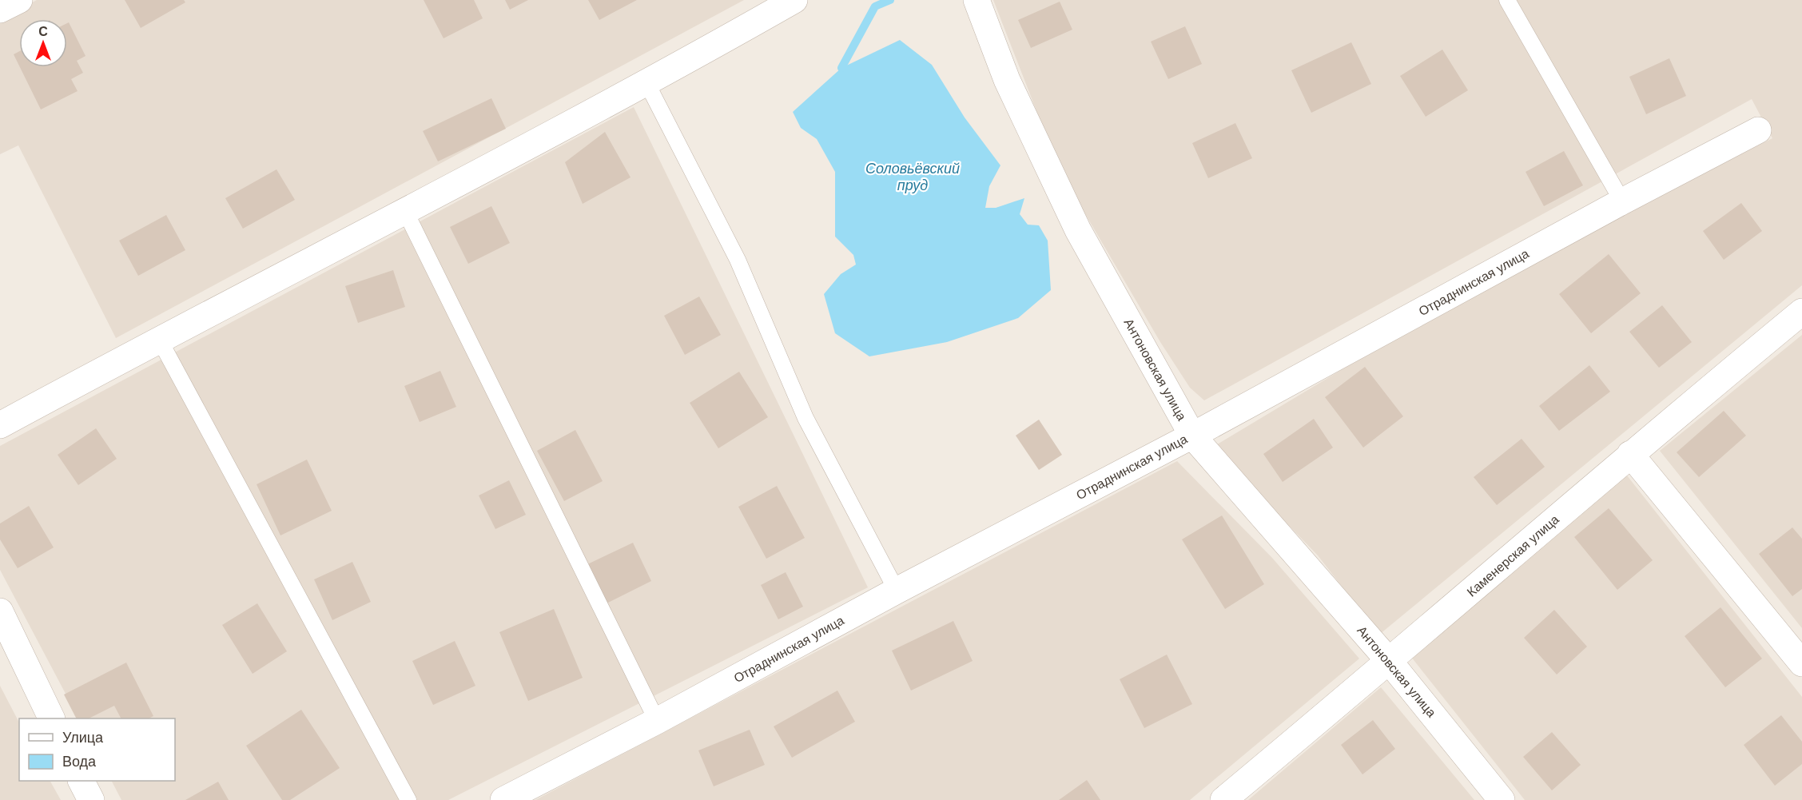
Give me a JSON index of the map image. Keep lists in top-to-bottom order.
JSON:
{
  "streets": {
    "street": ["Отраднинская улица", "Антоновская улица", "Каменерская улица"]
  },
  "crossings": [
    ["Отраднинская улица", "Антоновская улица"],
    ["Антоновская улица", "Каменерская улица"]
  ],
  "water": ["Соловьёвский пруд"],
  "legend": ["Улица", "Вода"],
  "north": "top"
}
